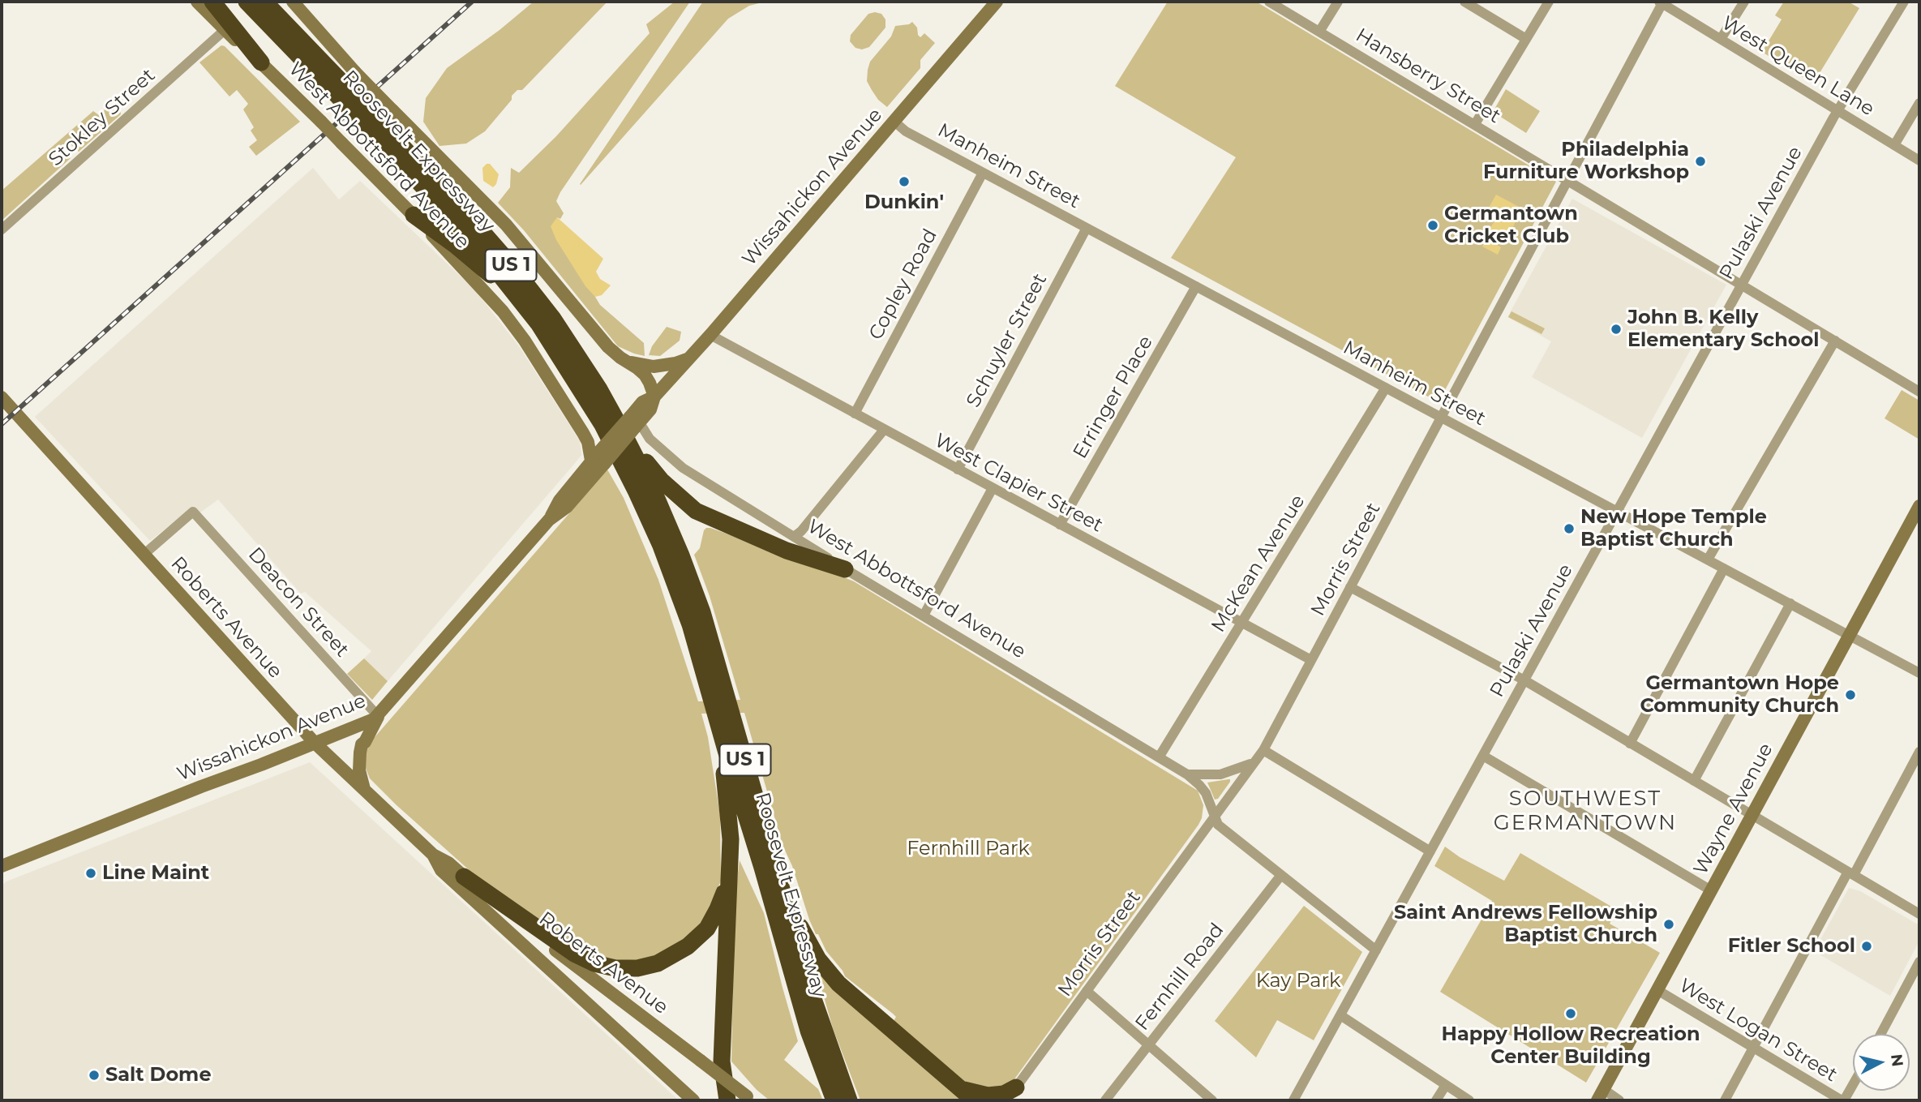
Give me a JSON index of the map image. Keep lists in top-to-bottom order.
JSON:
{
  "streets": {
    "highway": ["Roosevelt Expressway", "US 1"],
    "street": [
      "West Queen Lane",
      "Hansberry Street",
      "Stokley Street",
      "West Abbottsford Avenue",
      "Manheim Street",
      "Wissahickon Avenue",
      "Pulaski Avenue",
      "Copley Road",
      "Schuyler Street",
      "Erringer Place",
      "West Clapier Street",
      "Morris Street",
      "McKean Avenue",
      "Deacon Street",
      "Roberts Avenue",
      "Wayne Avenue",
      "Fernhill Road",
      "West Logan Street"
    ]
  },
  "crossings": [
    ["West Queen Lane", "Pulaski Avenue"],
    ["West Queen Lane", "Morris Street"],
    ["Hansberry Street", "Pulaski Avenue"],
    ["Hansberry Street", "Morris Street"],
    ["Stokley Street", "West Abbottsford Avenue"],
    ["Roosevelt Expressway", "West Abbottsford Avenue"],
    ["West Abbottsford Avenue", "Wissahickon Avenue"],
    ["West Abbottsford Avenue", "Pulaski Avenue"],
    ["West Abbottsford Avenue", "Morris Street"],
    ["West Abbottsford Avenue", "McKean Avenue"],
    ["West Abbottsford Avenue", "Fernhill Road"],
    ["Manheim Street", "Wissahickon Avenue"],
    ["Manheim Street", "Pulaski Avenue"],
    ["Manheim Street", "Copley Road"],
    ["Manheim Street", "Schuyler Street"],
    ["Manheim Street", "Erringer Place"],
    ["Manheim Street", "Morris Street"],
    ["Manheim Street", "McKean Avenue"],
    ["Manheim Street", "Wayne Avenue"],
    ["Wissahickon Avenue", "West Clapier Street"],
    ["Wissahickon Avenue", "Deacon Street"],
    ["Wissahickon Avenue", "Roberts Avenue"],
    ["Copley Road", "West Clapier Street"],
    ["Schuyler Street", "West Clapier Street"],
    ["Erringer Place", "West Clapier Street"],
    ["West Clapier Street", "Morris Street"],
    ["West Clapier Street", "McKean Avenue"],
    ["Deacon Street", "Roberts Avenue"],
    ["Wayne Avenue", "West Logan Street"]
  ],
  "districts": ["SOUTHWEST GERMANTOWN"],
  "parks": ["Fernhill Park", "Kay Park"],
  "places": [
    "Philadelphia Furniture Workshop",
    "Dunkin'",
    "Germantown Cricket Club",
    "John B. Kelly Elementary School",
    "New Hope Temple Baptist Church",
    "Germantown Hope Community Church",
    "Line Maint",
    "Saint Andrews Fellowship Baptist Church",
    "Fitler School",
    "Happy Hollow Recreation Center Building",
    "Salt Dome"
  ],
  "north": "right"
}
